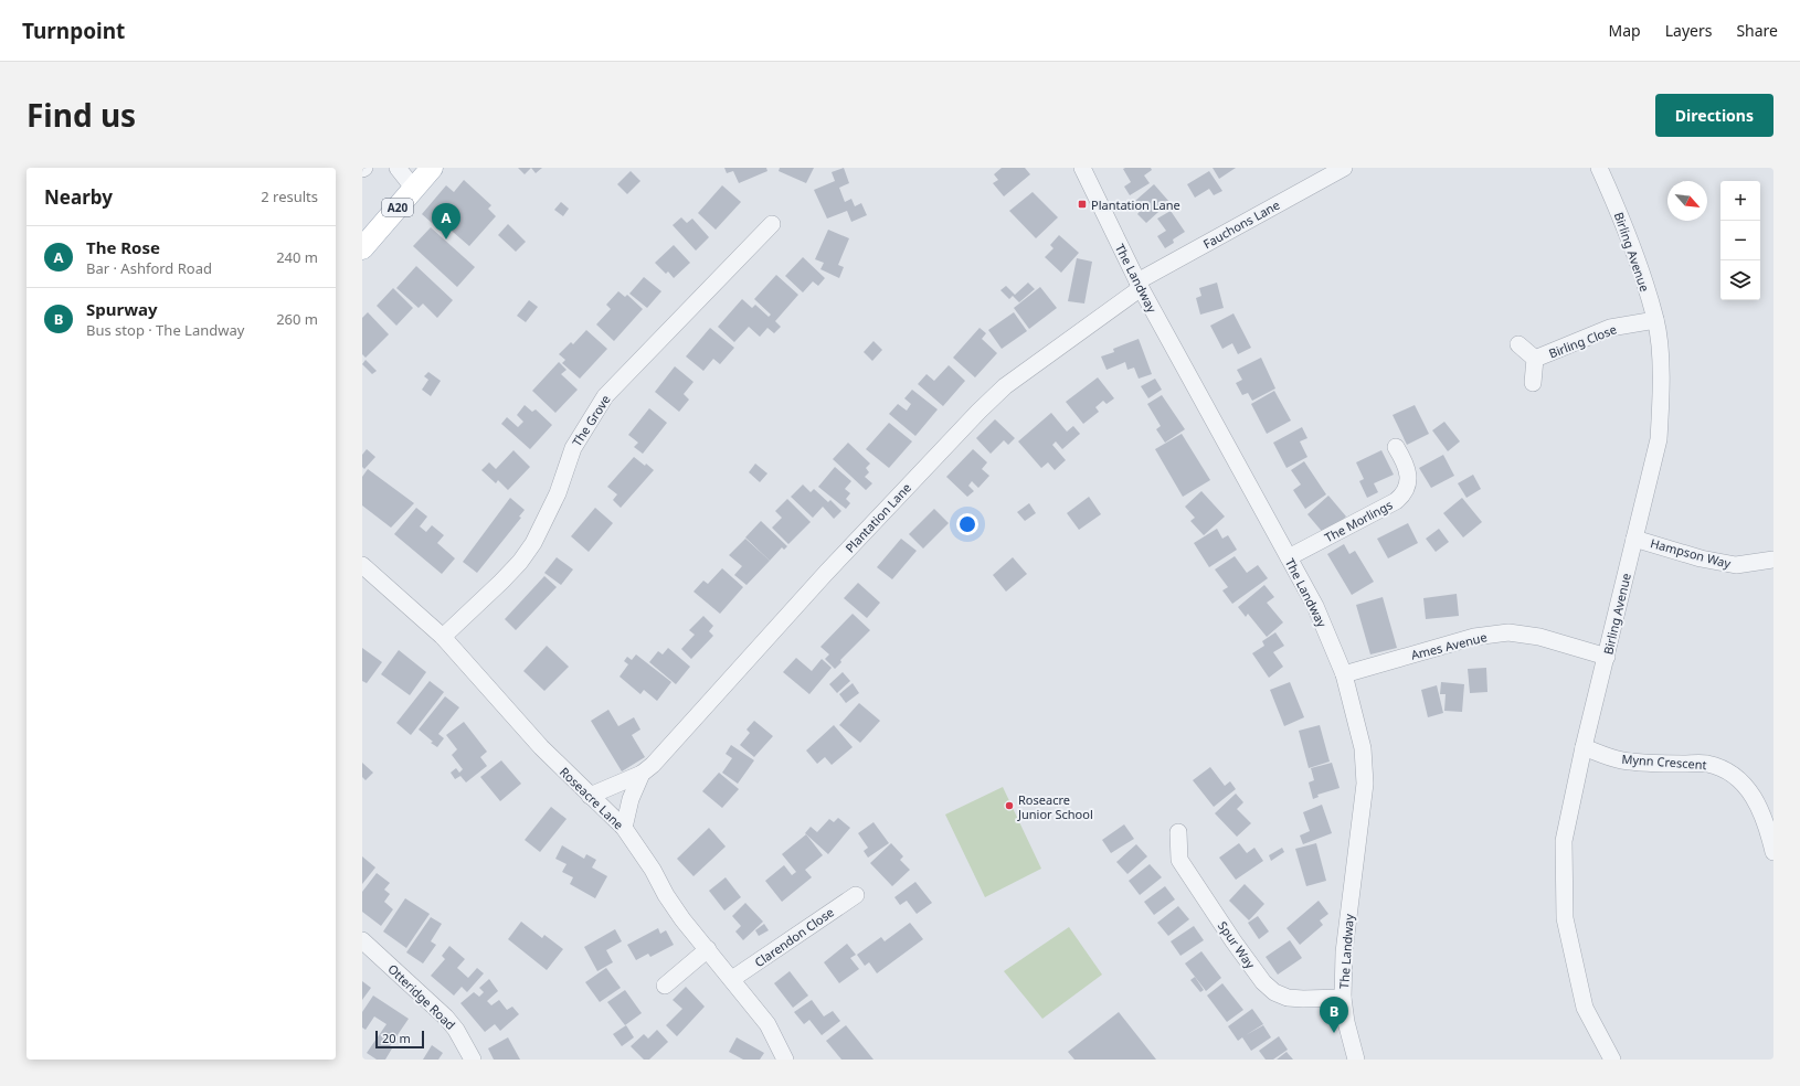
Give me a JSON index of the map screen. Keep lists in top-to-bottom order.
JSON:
{
  "streets": {
    "main road": ["A20"],
    "street": [
      "Fauchons Lane",
      "Birling Avenue",
      "The Landway",
      "Birling Close",
      "The Grove",
      "Plantation Lane",
      "The Morlings",
      "Hampson Way",
      "Ames Avenue",
      "Mynn Crescent",
      "Roseacre Lane",
      "Clarendon Close",
      "Spur Way",
      "Otteridge Road"
    ]
  },
  "crossings": [
    ["Fauchons Lane", "The Landway"],
    ["Fauchons Lane", "Plantation Lane"],
    ["Birling Avenue", "Birling Close"],
    ["Birling Avenue", "Hampson Way"],
    ["Birling Avenue", "Ames Avenue"],
    ["Birling Avenue", "Mynn Crescent"],
    ["The Landway", "Plantation Lane"],
    ["The Landway", "The Morlings"],
    ["The Landway", "Ames Avenue"],
    ["The Landway", "Spur Way"],
    ["The Grove", "Roseacre Lane"],
    ["Plantation Lane", "Roseacre Lane"],
    ["Roseacre Lane", "Clarendon Close"]
  ],
  "places": {
    "transit": ["Plantation Lane"],
    "other": ["Roseacre Junior School"]
  },
  "scale_bar": "20 m",
  "north": "bottom right",
  "page": {
    "header": "Turnpoint",
    "nav": ["Map", "Layers", "Share"],
    "title": "Find us",
    "buttons": "Directions",
    "heading": ["Nearby", "2 results"],
    "map_buttons": ["+", "−"],
    "pins": ["A", "B"],
    "list": [
      {
        "mark": "A",
        "name": "The Rose",
        "note": "Bar · Ashford Road",
        "value": "240 m"
      },
      {
        "mark": "B",
        "name": "Spurway",
        "note": "Bus stop · The Landway",
        "value": "260 m"
      }
    ],
    "scale": "20 m"
  }
}
